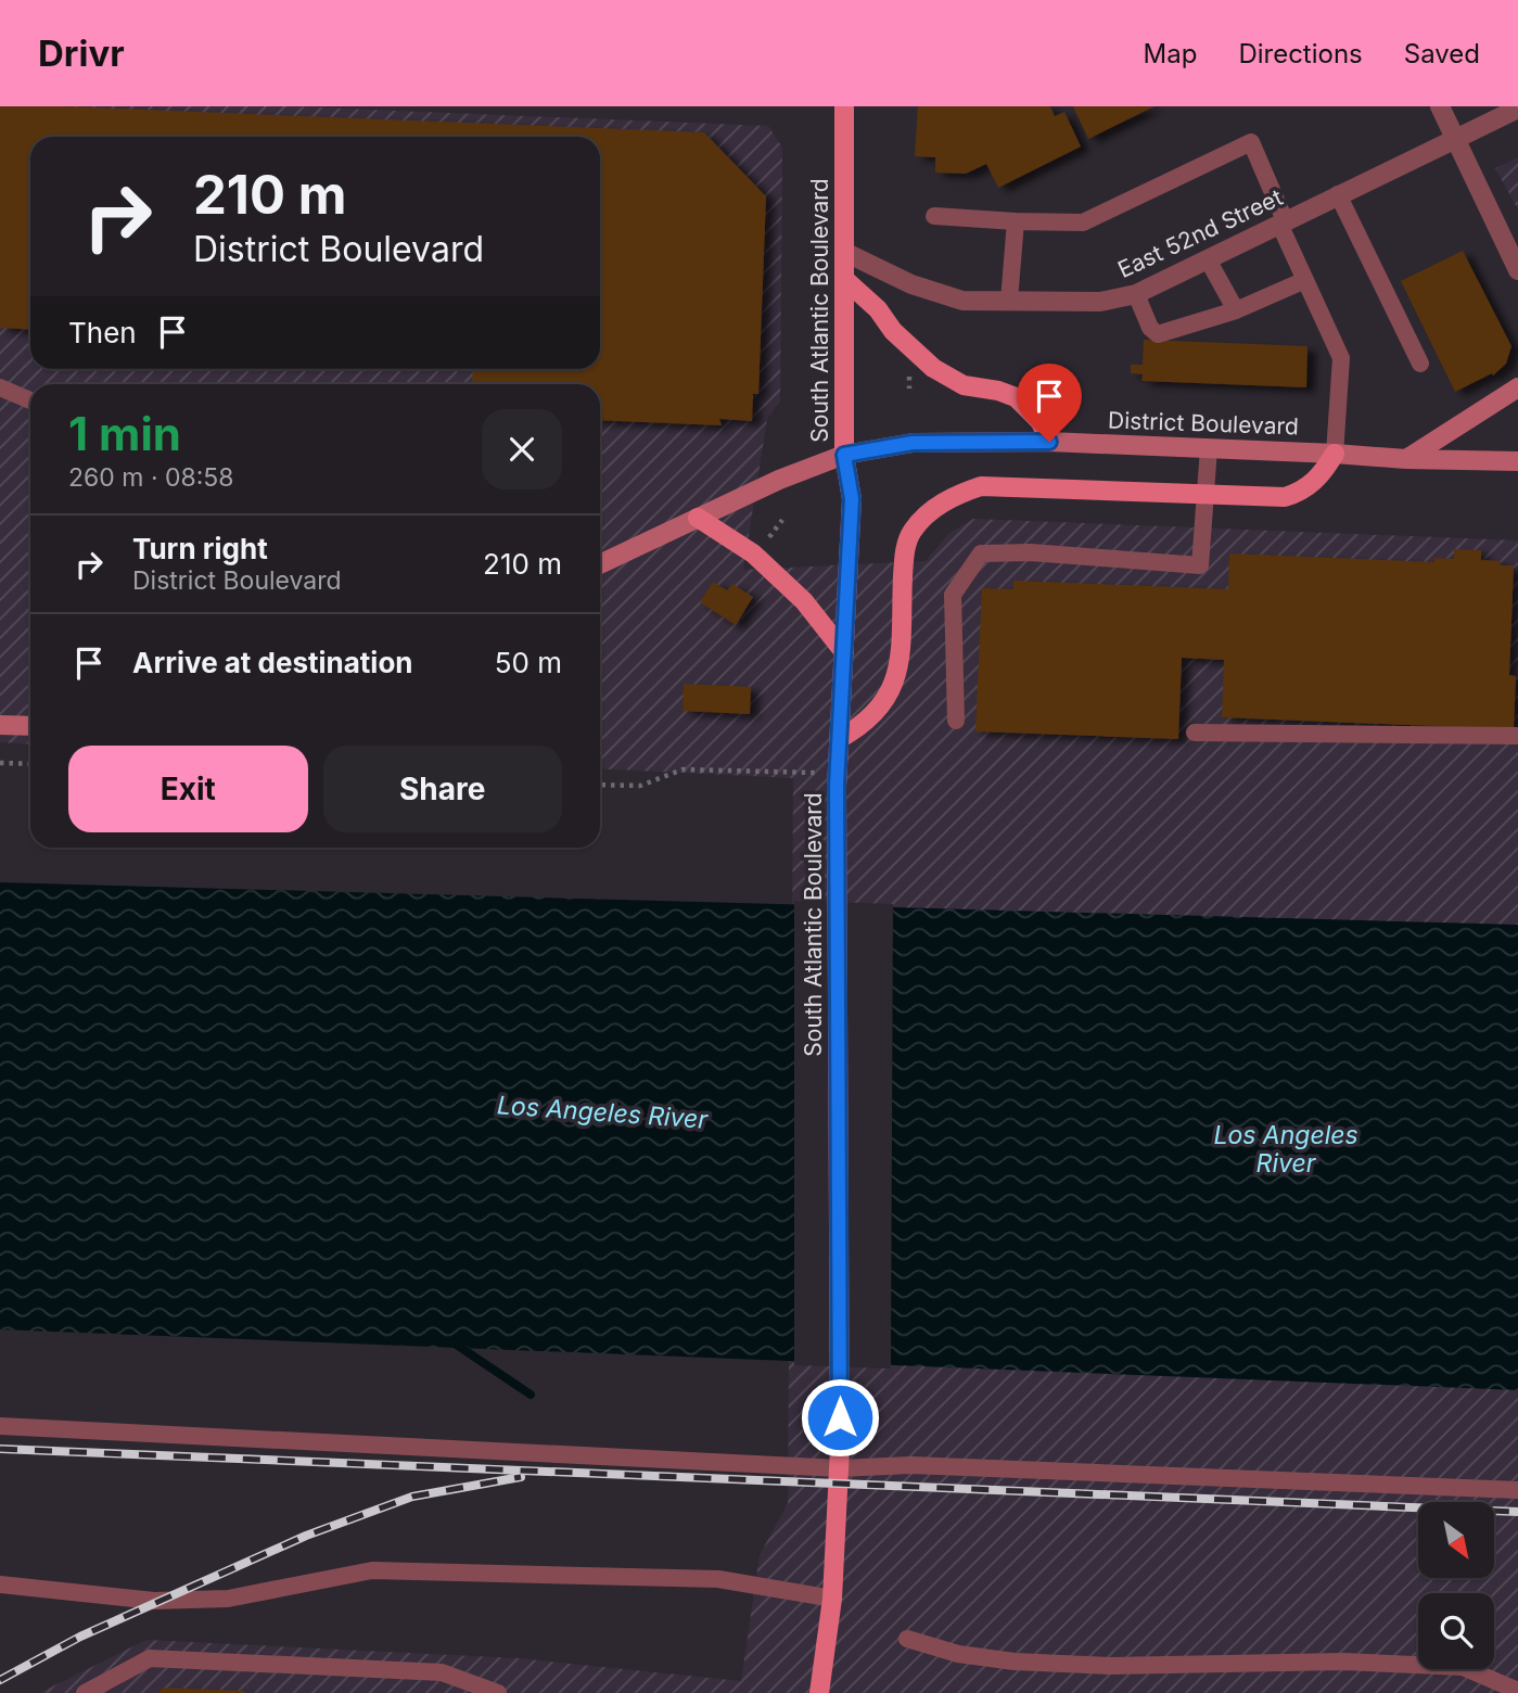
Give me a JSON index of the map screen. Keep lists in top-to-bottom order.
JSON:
{
  "streets": {
    "main road": ["South Atlantic Boulevard", "District Boulevard"],
    "street": ["East 52nd Street"]
  },
  "crossings": [
    ["East 52nd Street", "South Atlantic Boulevard"],
    ["South Atlantic Boulevard", "District Boulevard"]
  ],
  "water": ["Los Angeles River"],
  "north": "bottom right",
  "page": {
    "header": "Drivr",
    "nav": ["Map", "Directions", "Saved"],
    "turn": ["210 m", "District Boulevard"],
    "then": "Then",
    "heading": ["1 min", "260 m · 08:58"],
    "list": [
      {
        "name": "Turn right",
        "note": "District Boulevard",
        "value": "210 m"
      },
      {
        "name": "Arrive at destination",
        "value": "50 m"
      }
    ],
    "buttons": ["Exit", "Share"]
  }
}
